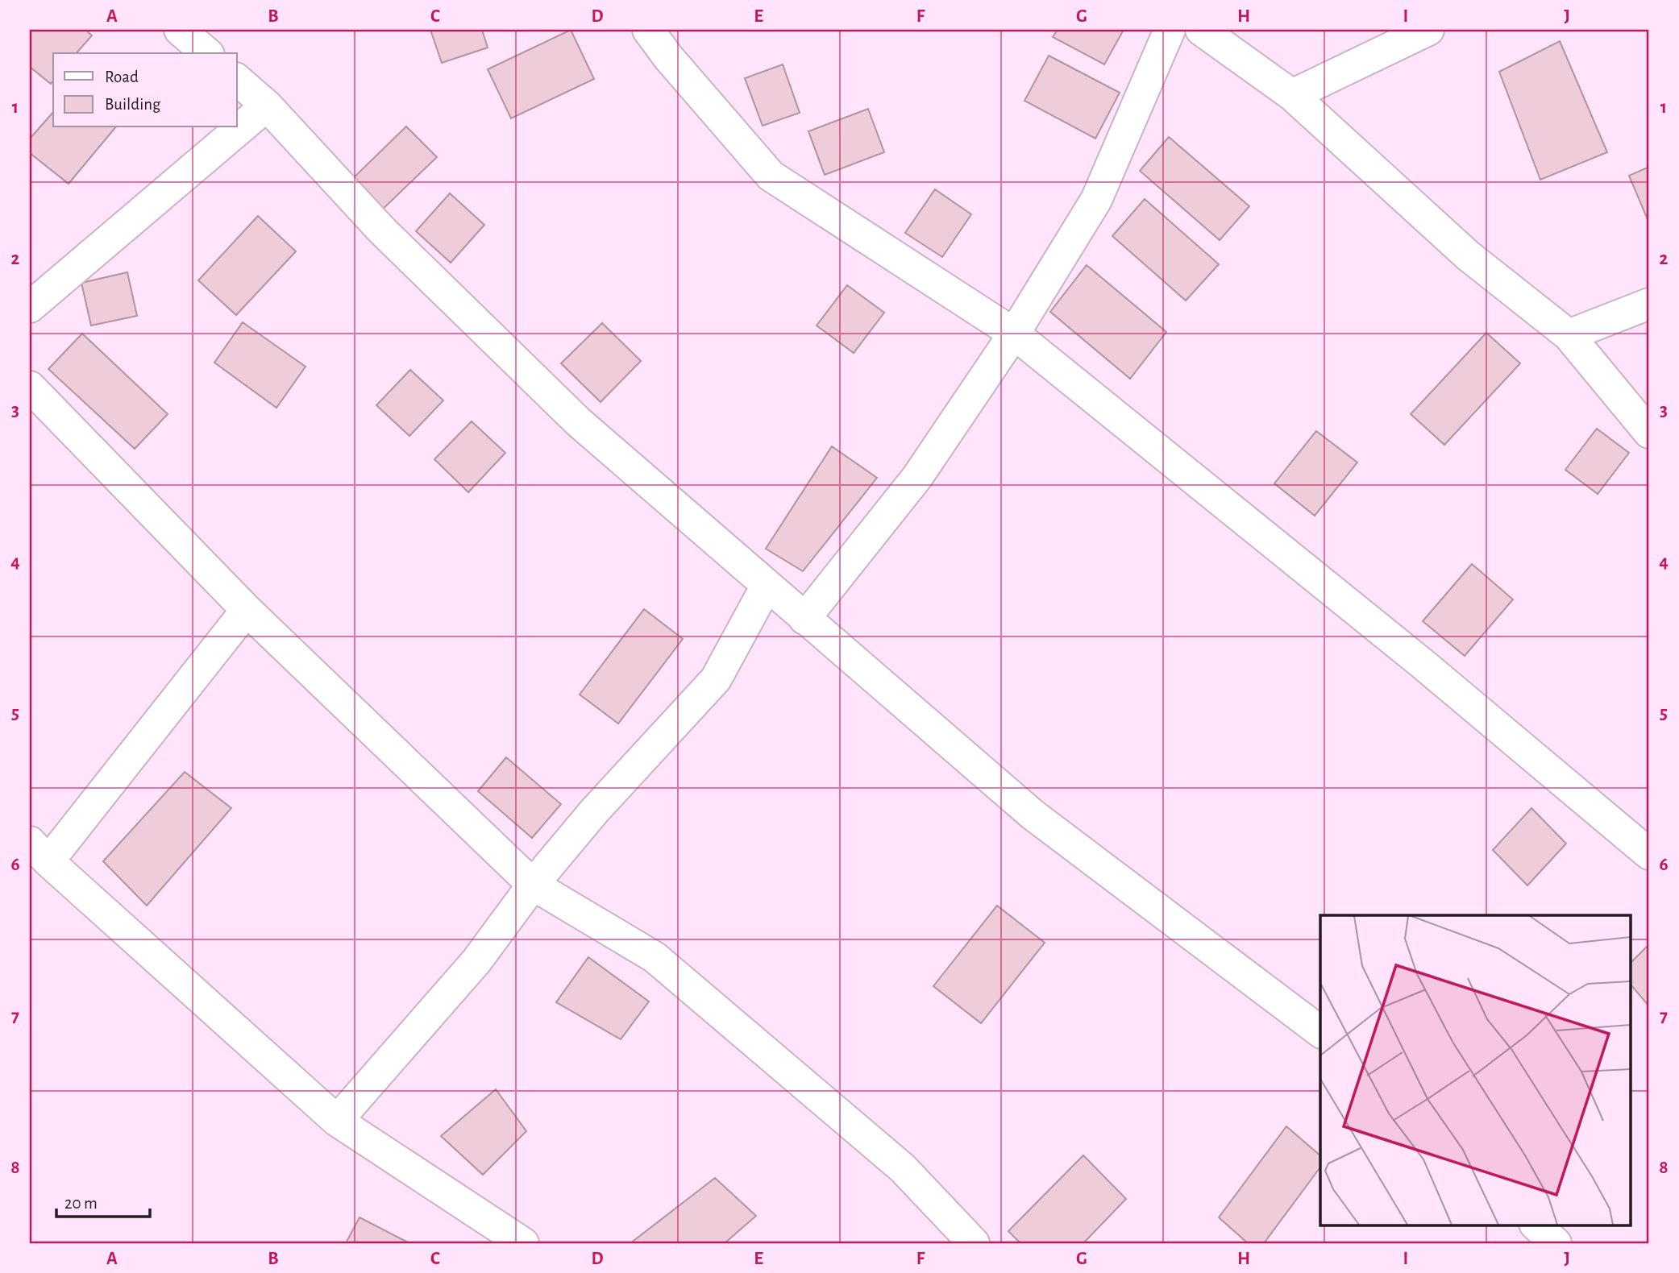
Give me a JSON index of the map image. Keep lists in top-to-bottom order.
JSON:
{
  "legend": ["Road", "Building"],
  "scale_bar": "20 m",
  "grid": {
    "columns": [
      "A",
      "B",
      "C",
      "D",
      "E",
      "F",
      "G",
      "H",
      "I",
      "J"
    ],
    "rows": [
      "1",
      "2",
      "3",
      "4",
      "5",
      "6",
      "7",
      "8"
    ]
  }
}
